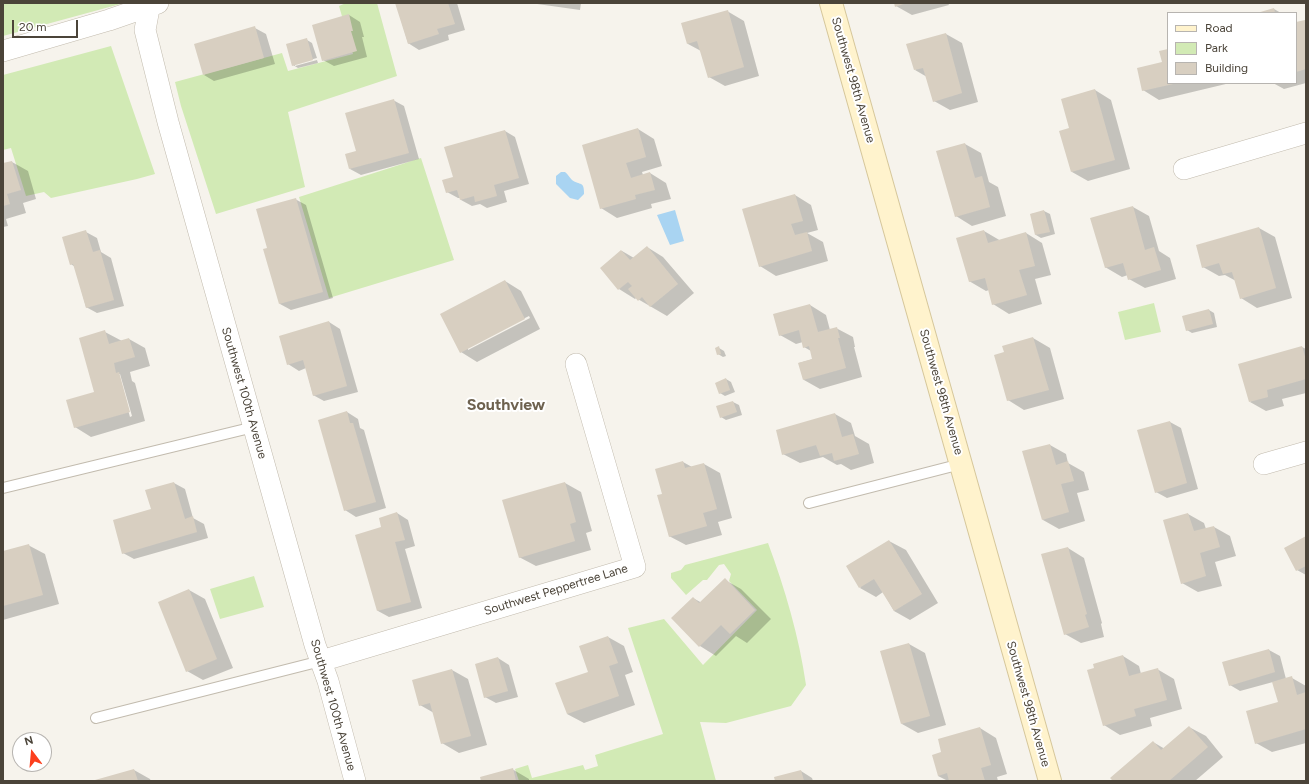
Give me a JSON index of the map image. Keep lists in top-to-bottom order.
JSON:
{
  "streets": {
    "street": ["Southwest 98th Avenue", "Southwest 100th Avenue", "Southwest Peppertree Lane"]
  },
  "crossings": [
    ["Southwest 100th Avenue", "Southwest Peppertree Lane"]
  ],
  "districts": ["Southview"],
  "legend": ["Road", "Park", "Building"],
  "scale_bar": "20 m",
  "north": "top"
}
